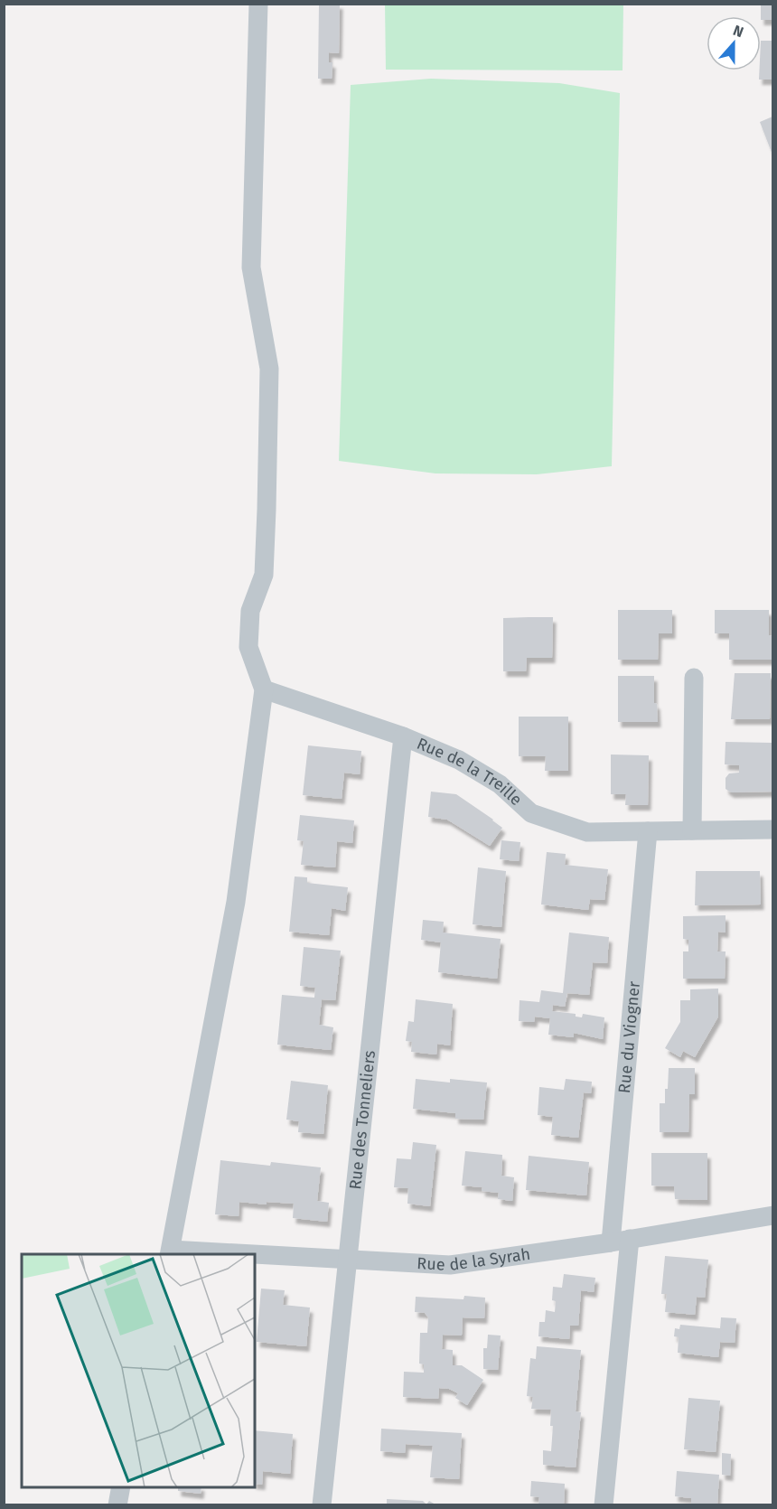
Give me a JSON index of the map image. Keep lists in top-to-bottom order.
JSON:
{
  "streets": {
    "street": [
      "Rue de la Treille",
      "Rue du Viogner",
      "Rue des Tonneliers",
      "Rue de la Syrah"
    ]
  },
  "crossings": [
    ["Rue de la Treille", "Rue du Viogner"],
    ["Rue de la Treille", "Rue des Tonneliers"],
    ["Rue du Viogner", "Rue de la Syrah"],
    ["Rue des Tonneliers", "Rue de la Syrah"]
  ],
  "north": "top"
}
